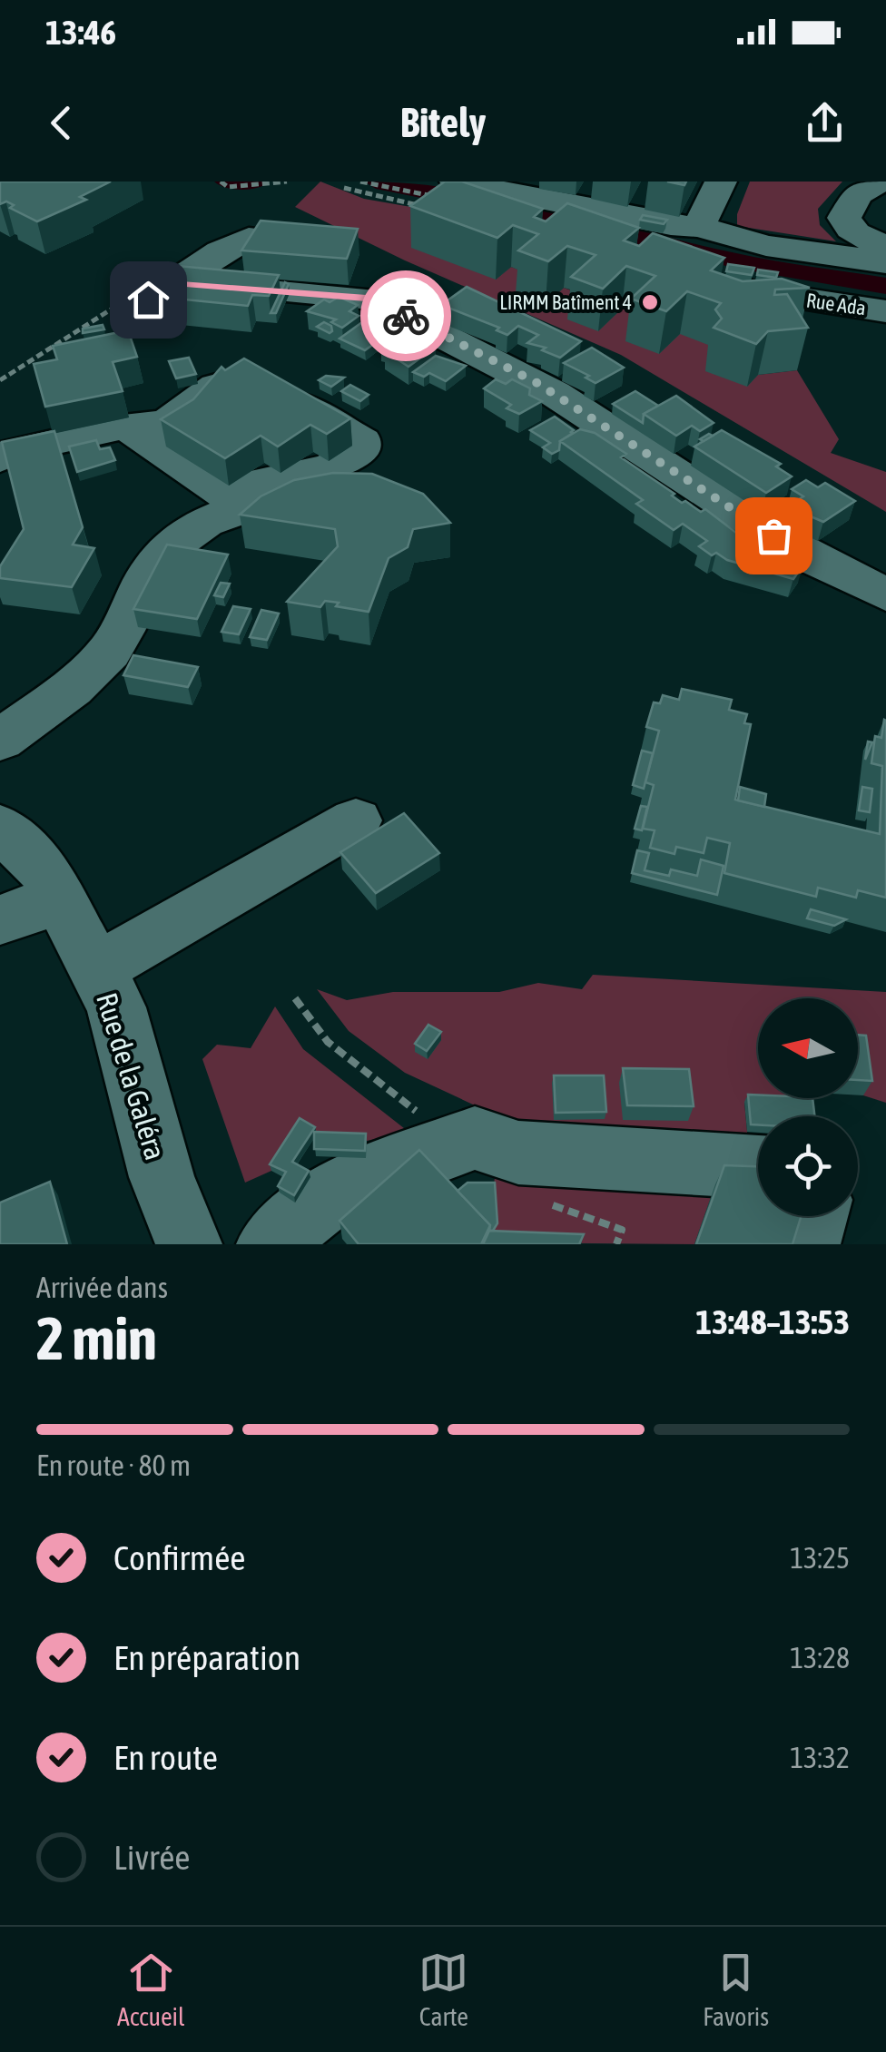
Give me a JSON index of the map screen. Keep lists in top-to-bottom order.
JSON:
{
  "streets": {
    "street": ["Rue Ada", "Rue de la Galéra"]
  },
  "places": ["LIRMM Batîment 4"],
  "north": "left",
  "page": {
    "status": "13:46",
    "header": "Bitely",
    "heading": ["2 min", "Arrivée dans", "13:48–13:53"],
    "bar": "En route · 80 m",
    "list": [
      ["Confirmée", "13:25"],
      ["En préparation", "13:28"],
      ["En route", "13:32"],
      "Livrée"
    ],
    "tabs": ["Accueil", "Carte", "Favoris"]
  }
}
